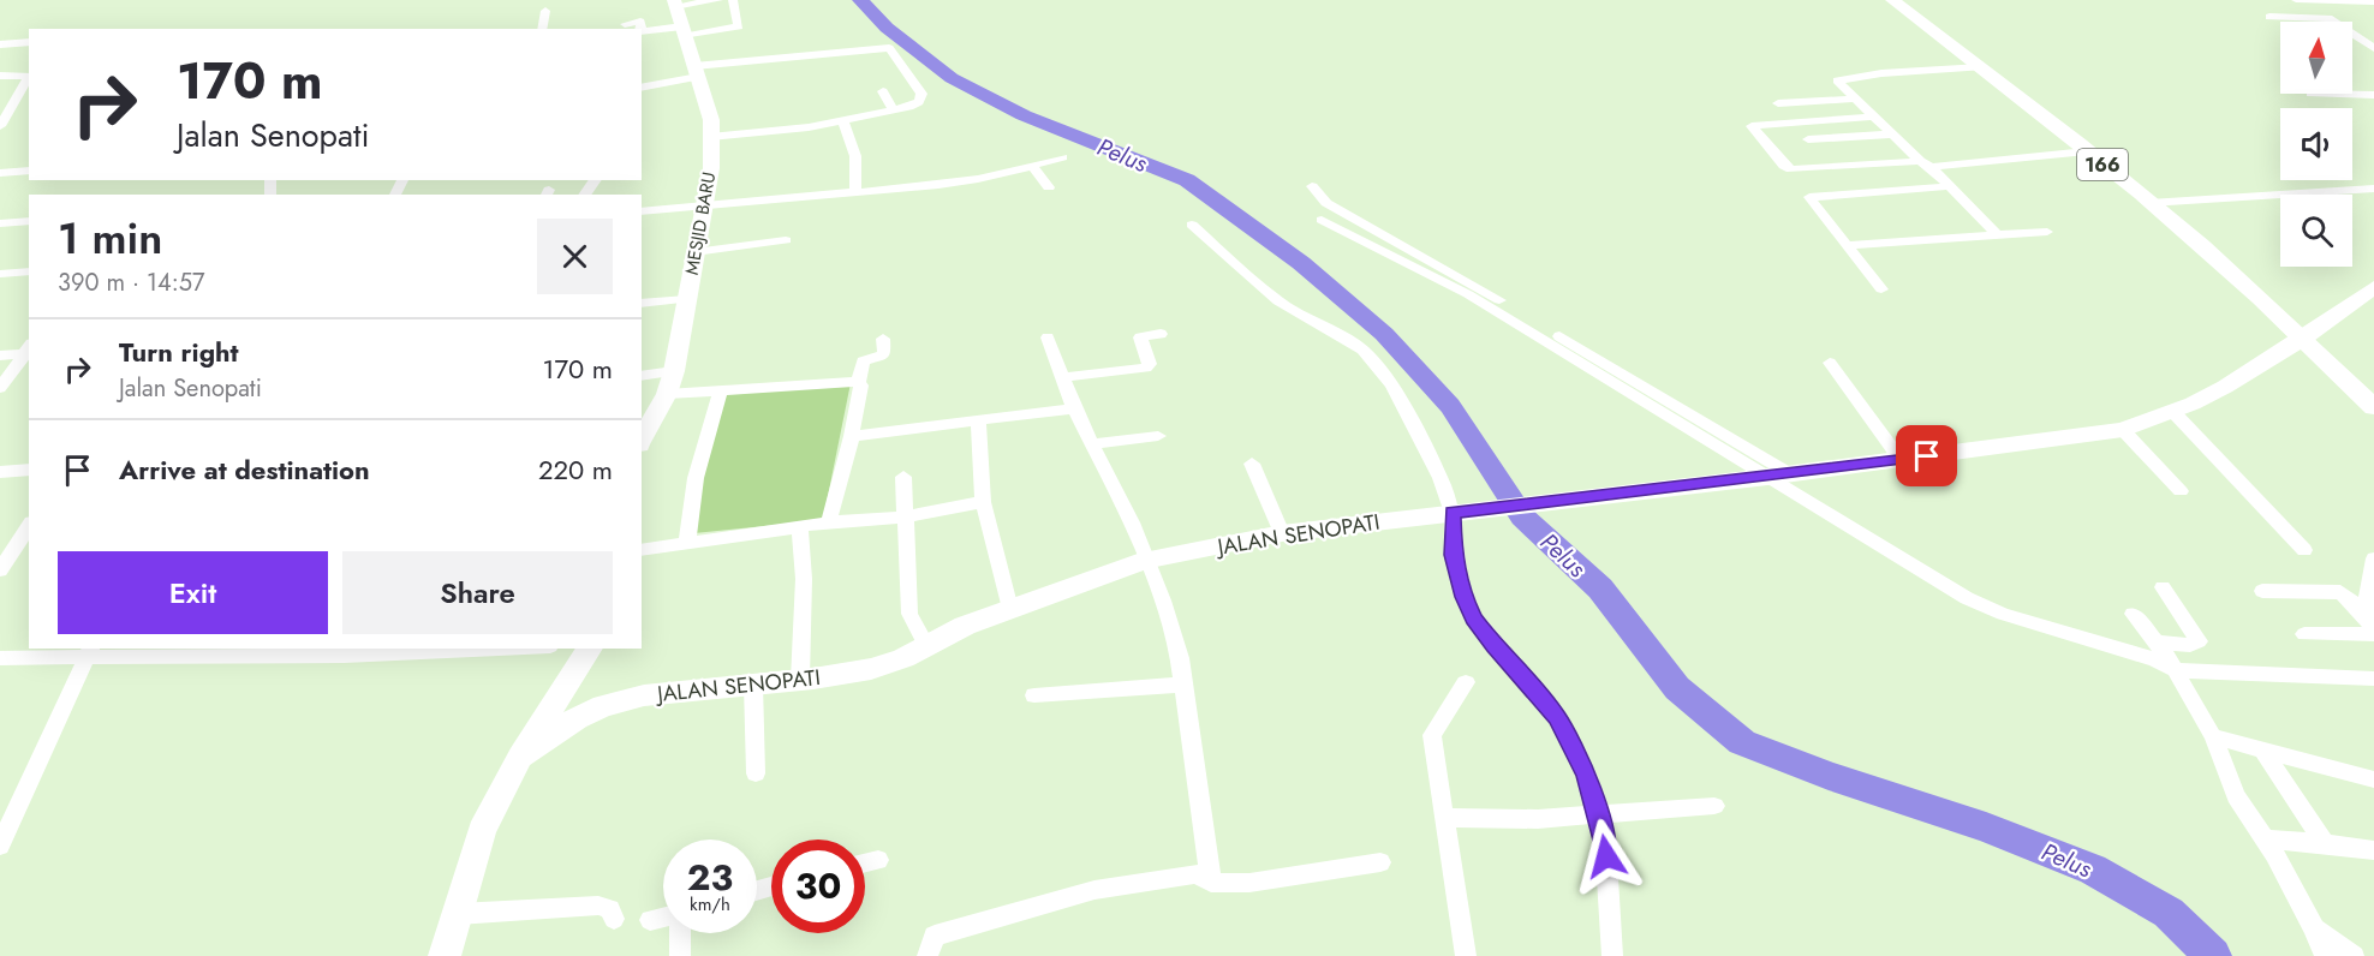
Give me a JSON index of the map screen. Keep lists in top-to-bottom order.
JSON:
{
  "streets": {
    "main road": ["166", "MESJID BARU", "JALAN SENOPATI"]
  },
  "crossings": [
    ["166", "JALAN SENOPATI"]
  ],
  "water": ["Pelus"],
  "north": "top",
  "page": {
    "turn": ["170 m", "Jalan Senopati"],
    "heading": ["1 min", "390 m · 14:57"],
    "list": [
      {
        "name": "Turn right",
        "note": "Jalan Senopati",
        "value": "170 m"
      },
      {
        "name": "Arrive at destination",
        "value": "220 m"
      }
    ],
    "buttons": ["Exit", "Share"],
    "speed": "23 km/h",
    "limit": "30"
  }
}
